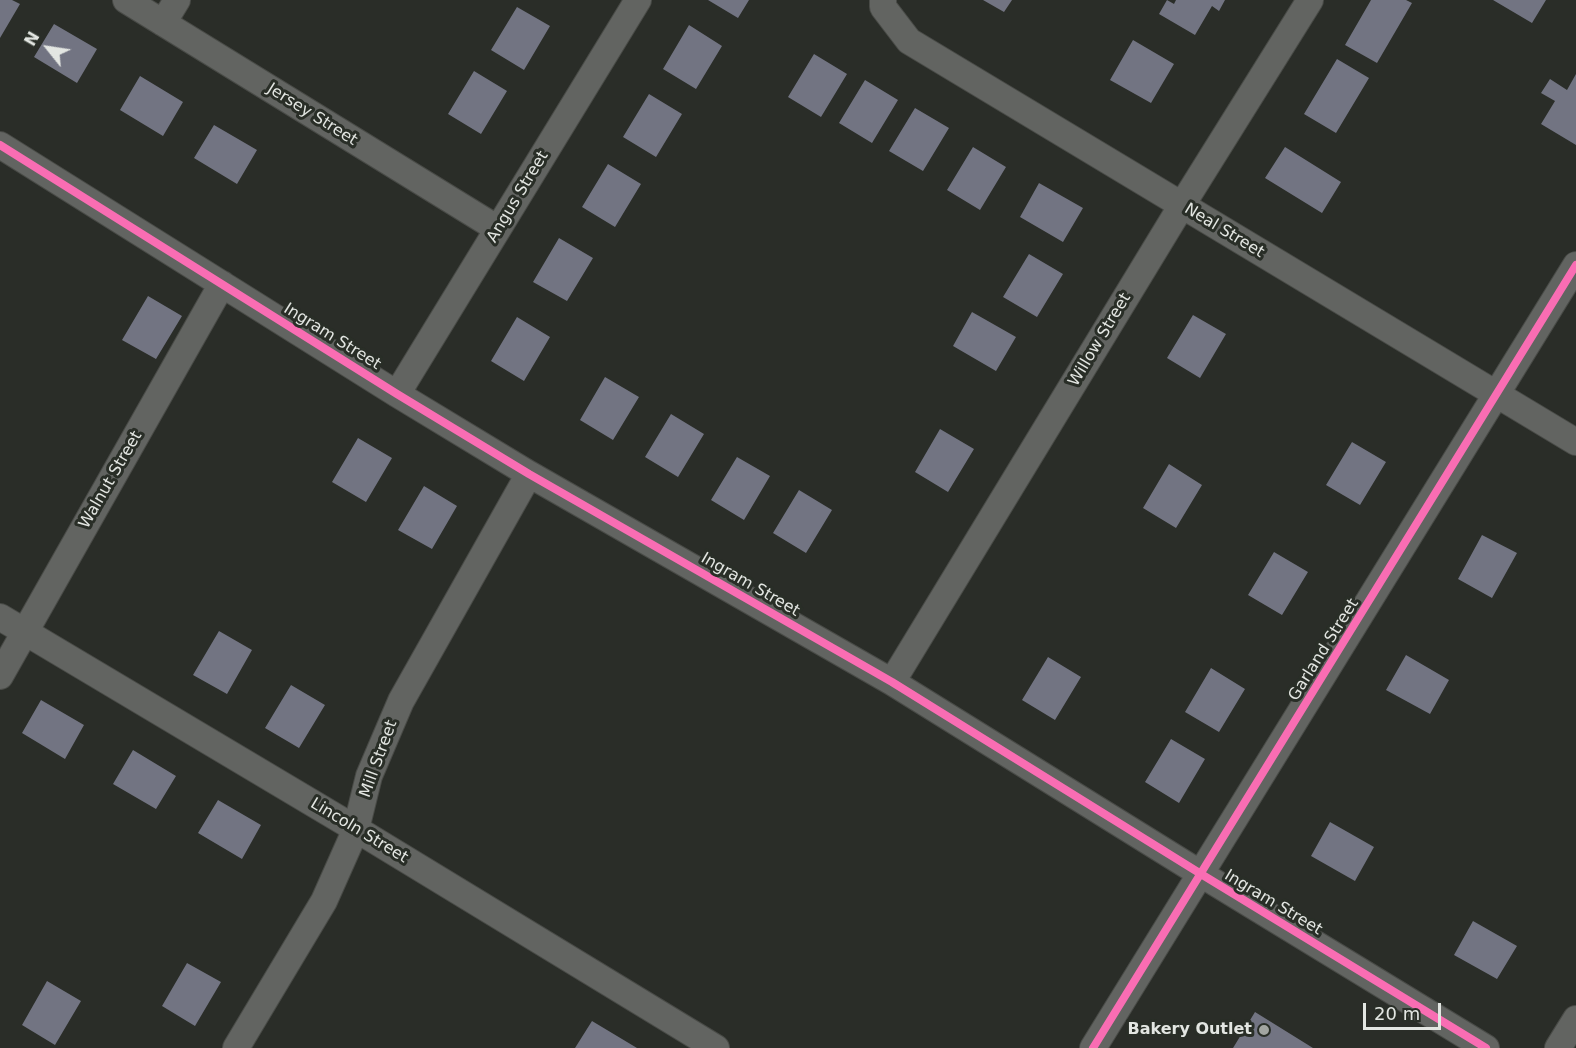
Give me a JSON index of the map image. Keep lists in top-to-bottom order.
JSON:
{
  "streets": {
    "street": [
      "Jersey Street",
      "Angus Street",
      "Neal Street",
      "Ingram Street",
      "Willow Street",
      "Walnut Street",
      "Garland Street",
      "Mill Street",
      "Lincoln Street"
    ]
  },
  "crossings": [
    ["Jersey Street", "Angus Street"],
    ["Angus Street", "Ingram Street"],
    ["Neal Street", "Willow Street"],
    ["Neal Street", "Garland Street"],
    ["Ingram Street", "Willow Street"],
    ["Ingram Street", "Walnut Street"],
    ["Ingram Street", "Garland Street"],
    ["Ingram Street", "Mill Street"],
    ["Walnut Street", "Lincoln Street"],
    ["Mill Street", "Lincoln Street"]
  ],
  "places": ["Bakery Outlet"],
  "scale_bar": "20 m",
  "north": "top left"
}
